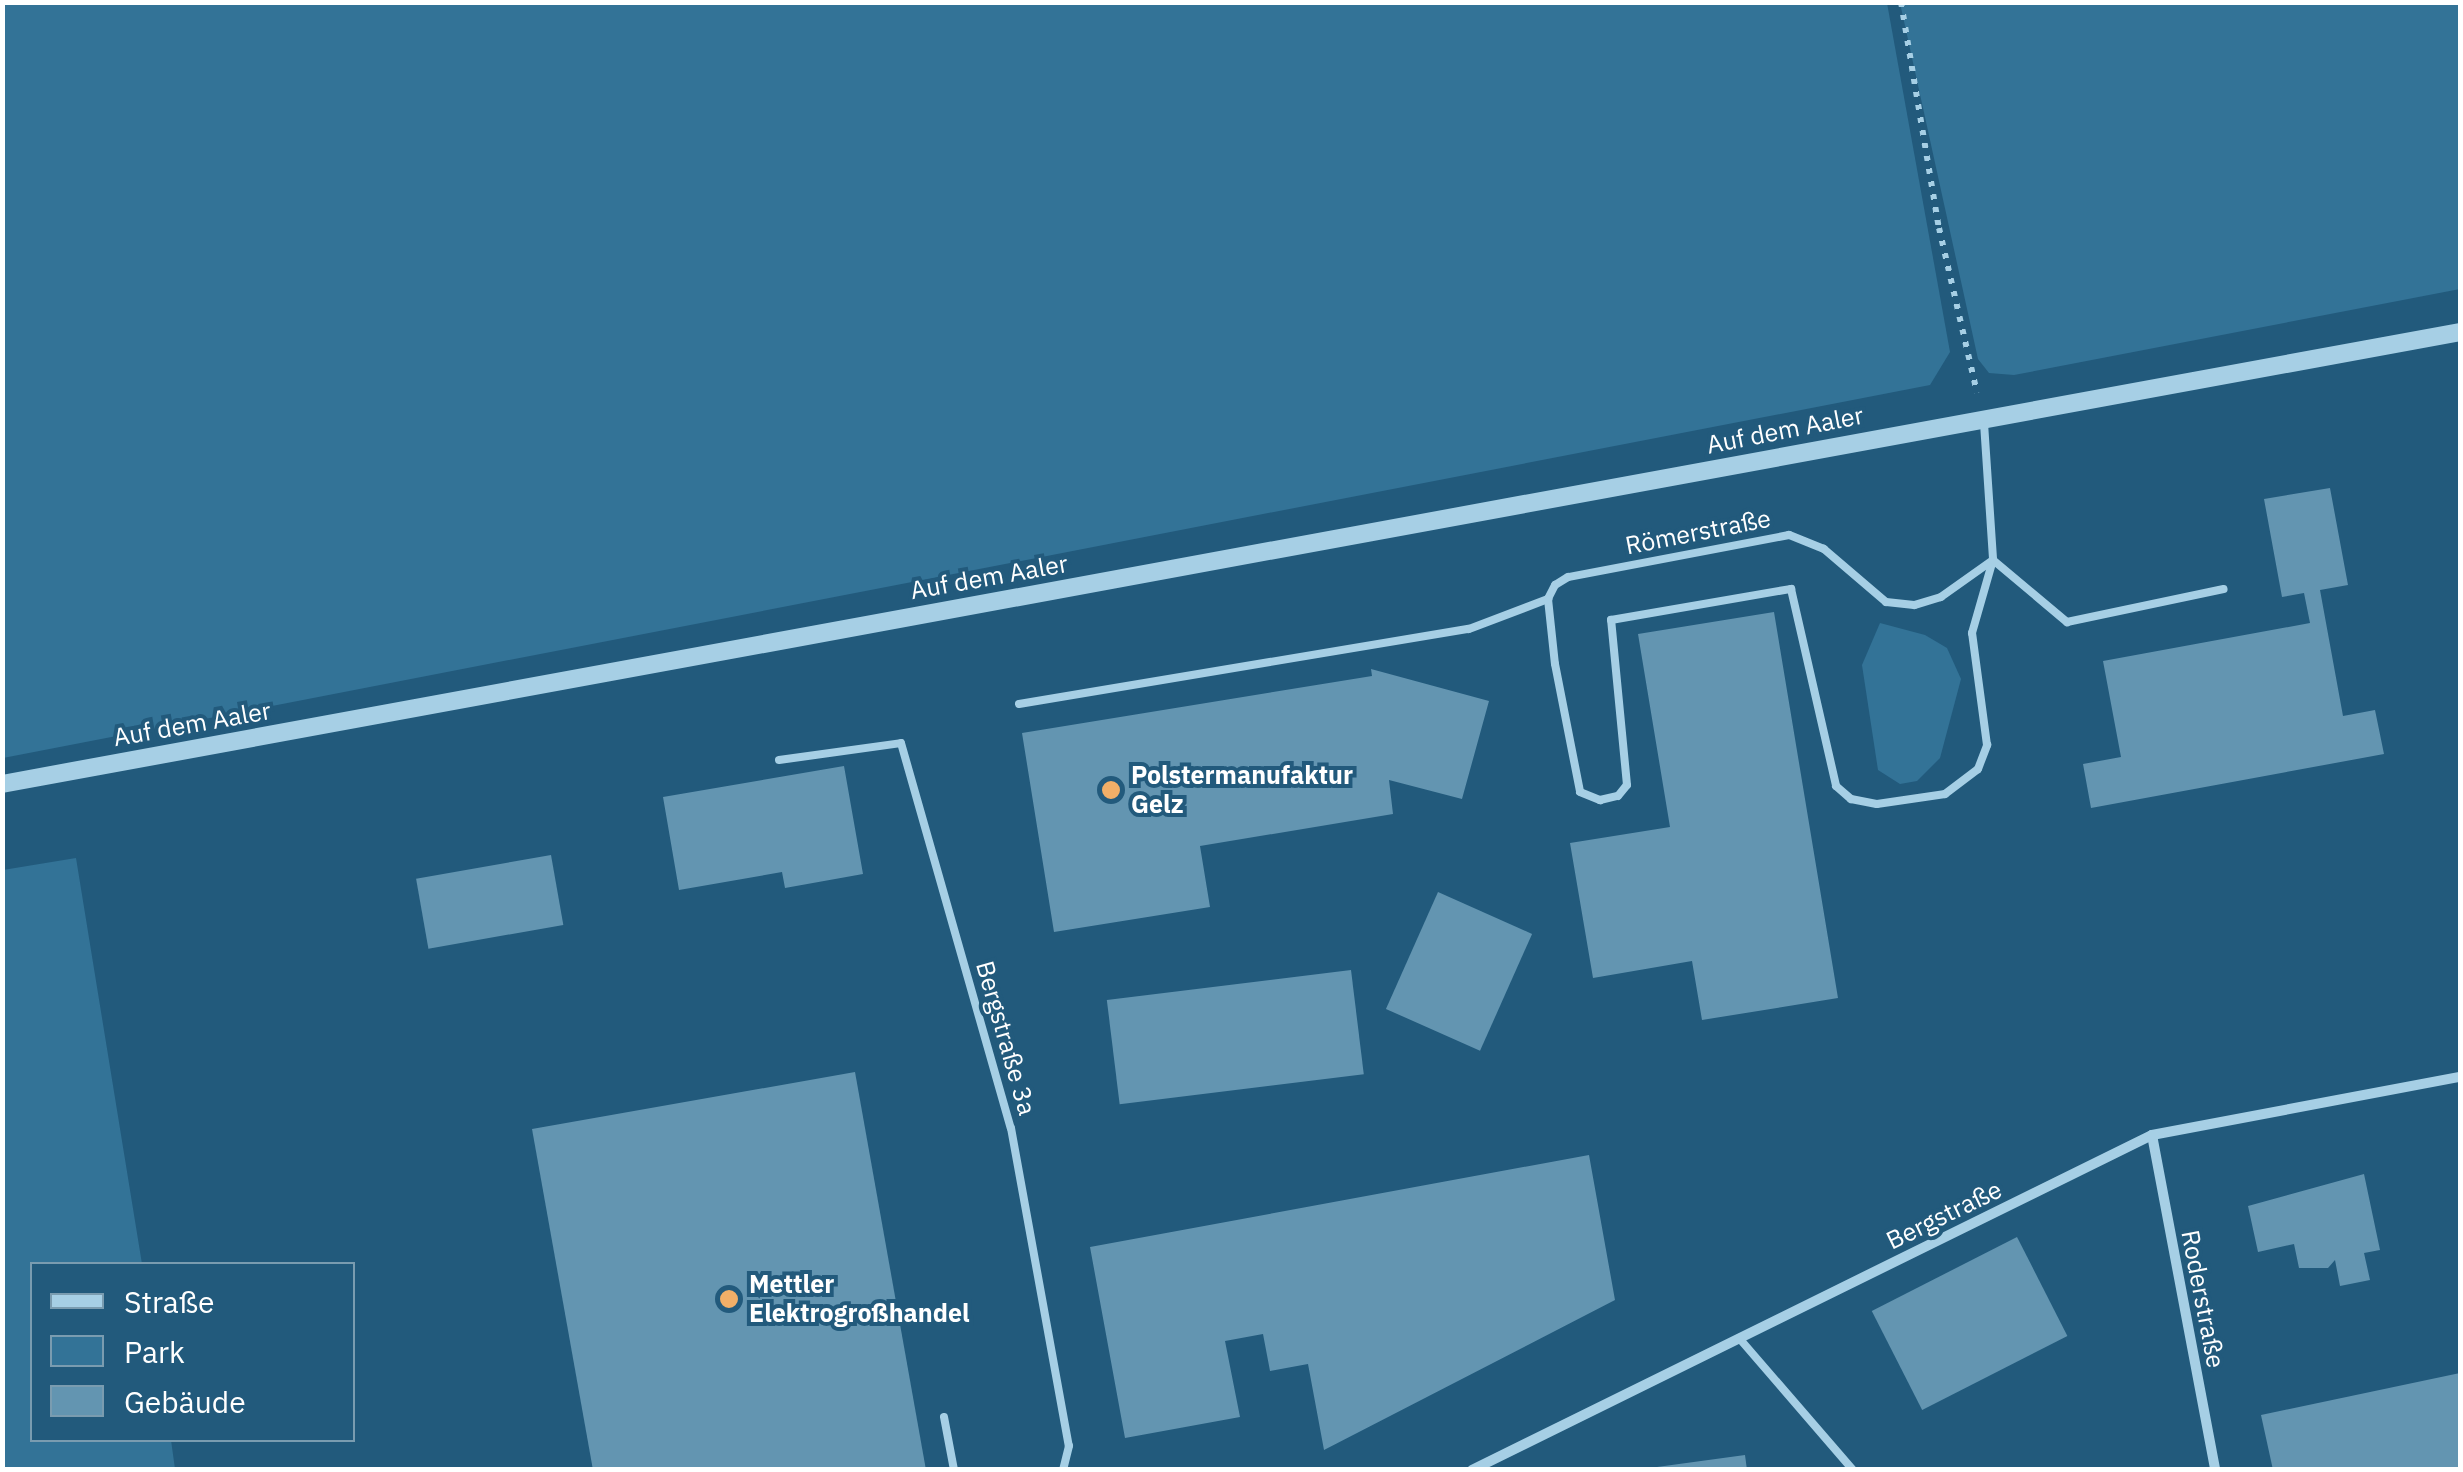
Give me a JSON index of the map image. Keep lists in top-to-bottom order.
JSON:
{
  "streets": {
    "street": ["Auf dem Aaler", "Bergstraße", "Roderstraße"],
    "lane": ["Römerstraße", "Bergstraße 3a"]
  },
  "crossings": [
    ["Bergstraße", "Roderstraße"]
  ],
  "places": ["Polstermanufaktur Gelz", "Mettler Elektrogroßhandel"],
  "legend": ["Straße", "Park", "Gebäude"]
}
